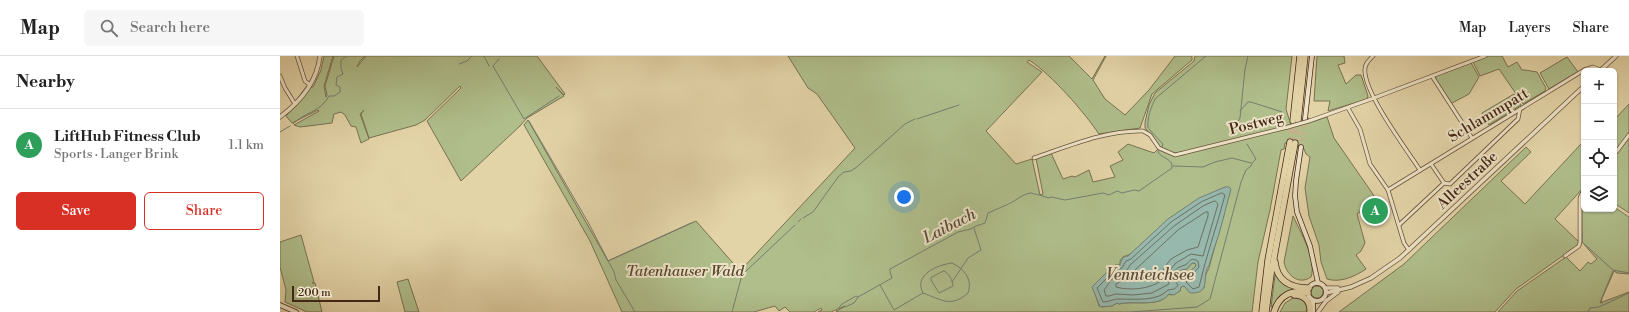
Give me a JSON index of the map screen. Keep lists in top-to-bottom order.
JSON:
{
  "streets": {
    "street": ["Schlammpatt", "Postweg", "Alleestraße"]
  },
  "water": ["Laibach", "Vennteichsee"],
  "parks": ["Tatenhauser Wald"],
  "scale_bar": "200 m",
  "page": {
    "header": "Map",
    "search": "Search here",
    "nav": ["Map", "Layers", "Share"],
    "heading": "Nearby",
    "map_buttons": ["+", "−"],
    "list": [
      {
        "mark": "A",
        "name": "LiftHub Fitness Club",
        "note": "Sports · Langer Brink",
        "value": "1.1 km"
      }
    ],
    "buttons": ["Save", "Share"],
    "pins": "A",
    "scale": "200 m"
  }
}
